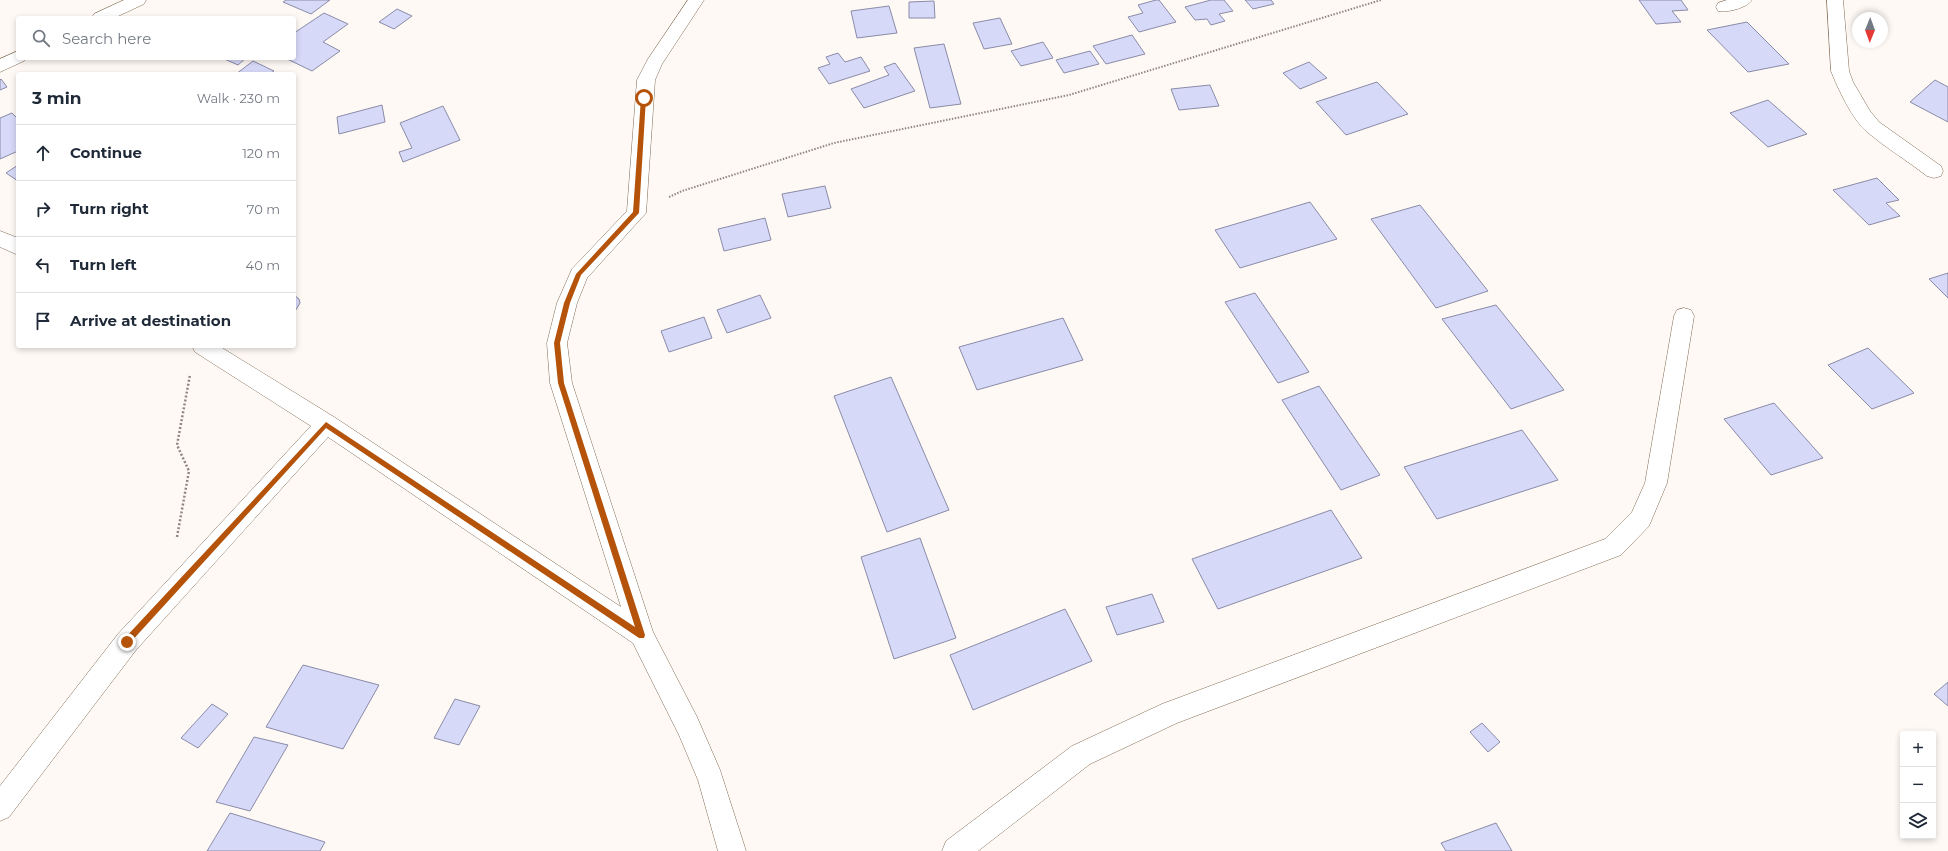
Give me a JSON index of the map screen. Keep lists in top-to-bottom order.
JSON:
{
  "north": "bottom",
  "page": {
    "search": "Search here",
    "heading": ["3 min", "Walk · 230 m"],
    "list": [
      ["Continue", "120 m"],
      ["Turn right", "70 m"],
      ["Turn left", "40 m"],
      "Arrive at destination"
    ],
    "map_buttons": ["+", "−"]
  }
}
